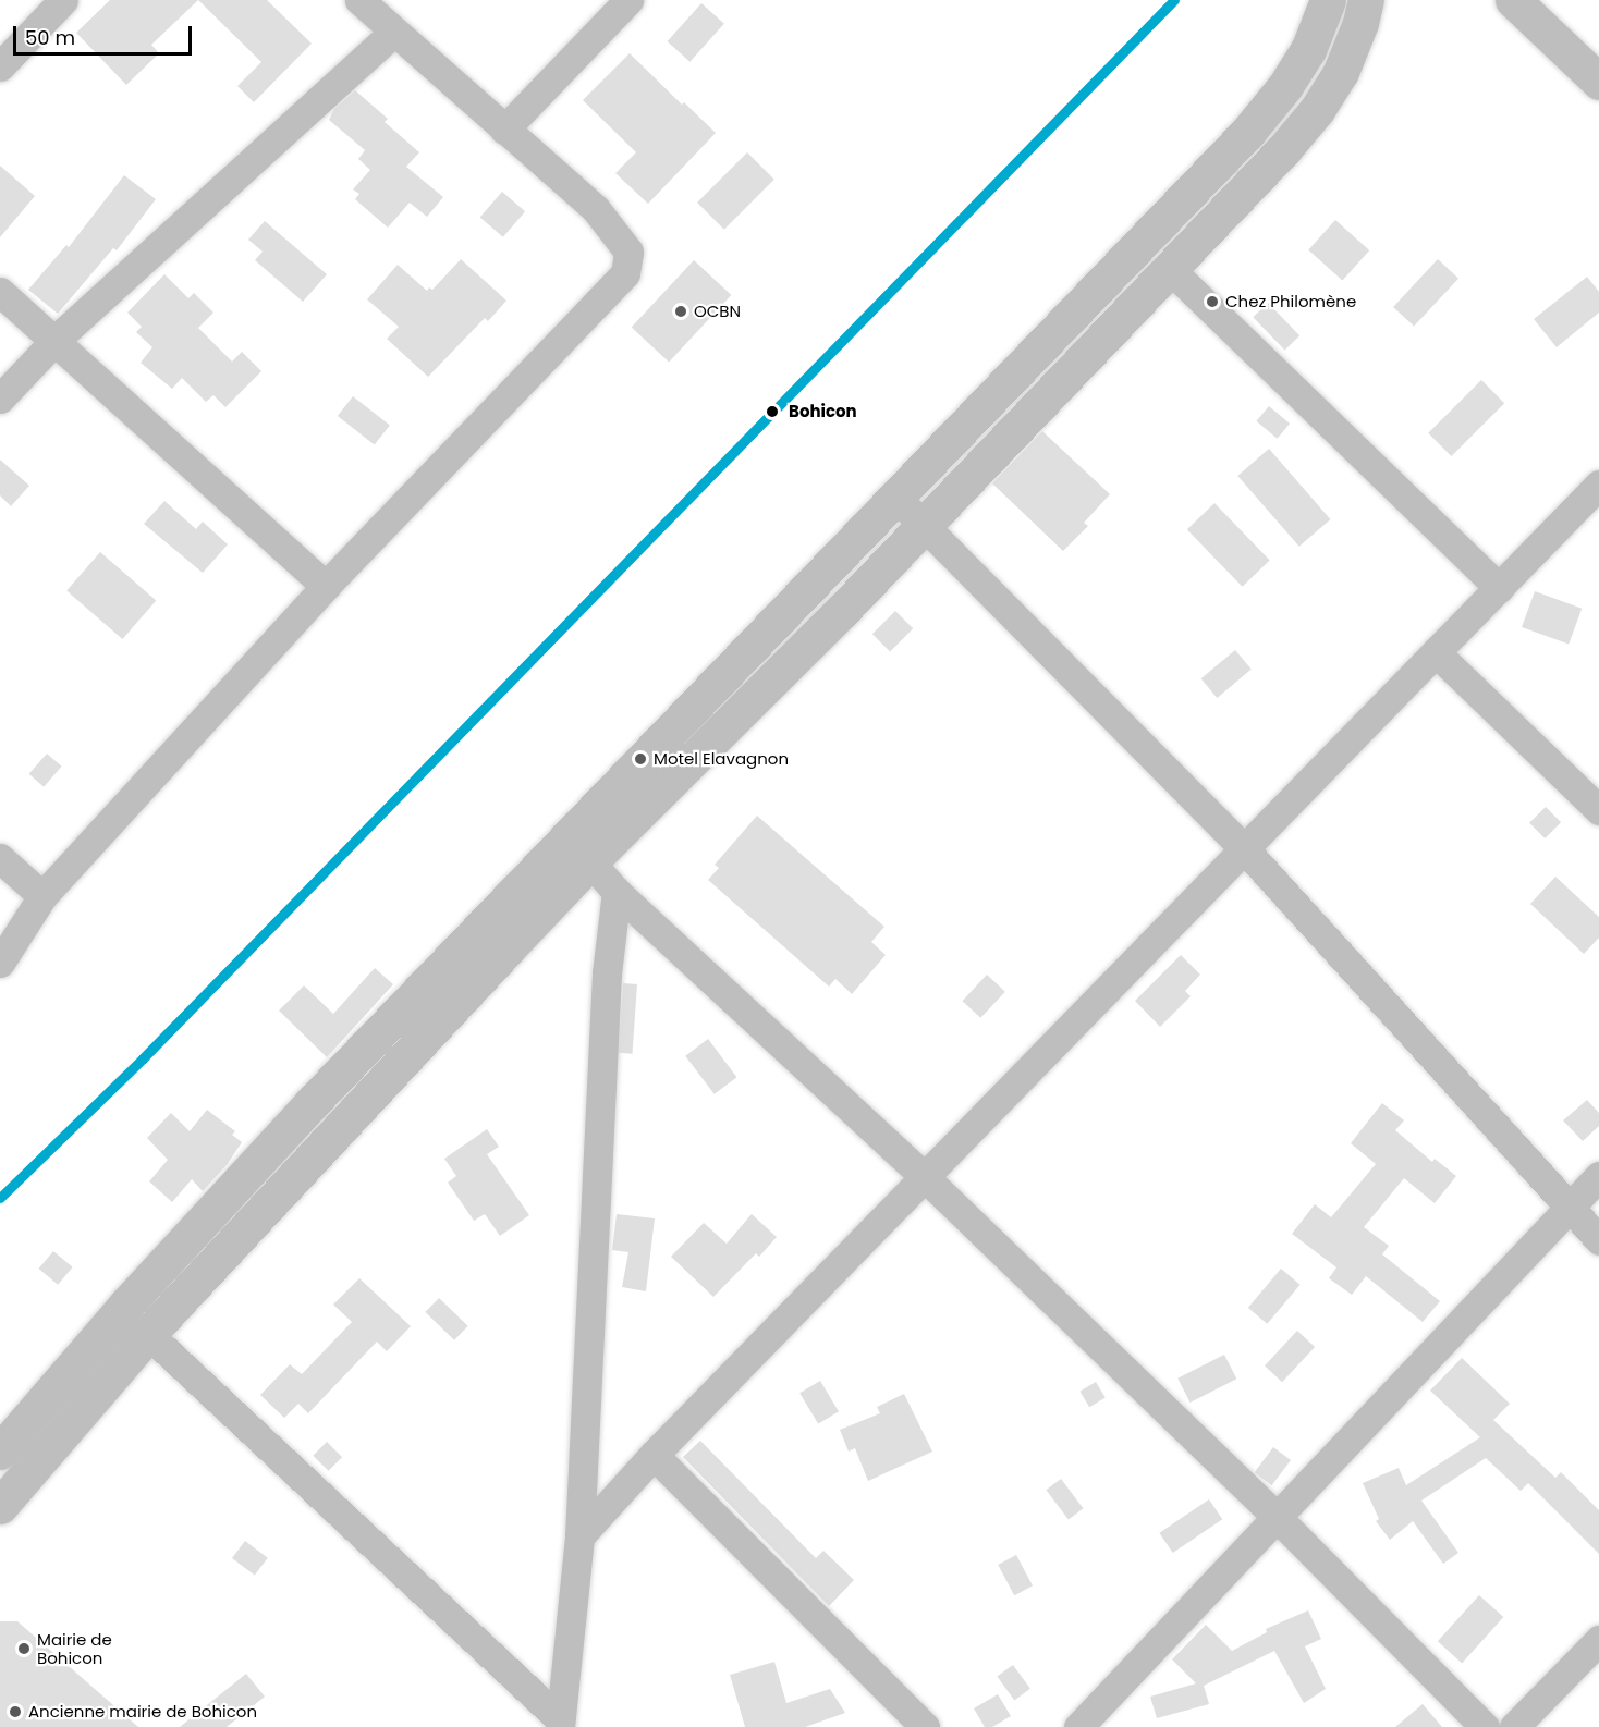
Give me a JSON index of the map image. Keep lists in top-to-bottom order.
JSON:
{
  "places": [
    "Chez Philomène",
    "OCBN",
    "Bohicon",
    "Motel Elavagnon",
    "Mairie de Bohicon",
    "Ancienne mairie de Bohicon"
  ],
  "scale_bar": "50 m"
}
